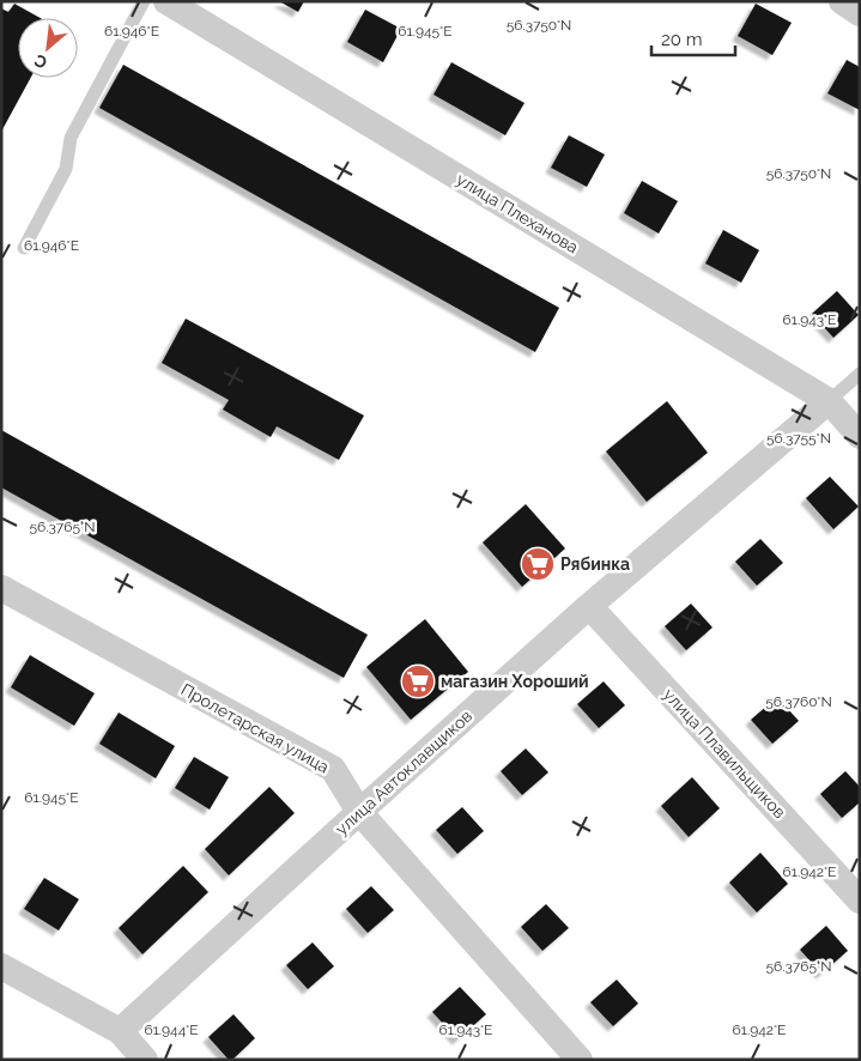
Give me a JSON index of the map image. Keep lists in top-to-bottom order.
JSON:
{
  "streets": {
    "street": [
      "улица Плеханова",
      "Пролетарская улица",
      "улица Плавильщиков",
      "улица Автоклавщиков"
    ]
  },
  "crossings": [
    ["улица Плеханова", "улица Автоклавщиков"],
    ["Пролетарская улица", "улица Автоклавщиков"],
    ["улица Плавильщиков", "улица Автоклавщиков"]
  ],
  "places": {
    "supermarket": ["Рябинка", "магазин Хороший"]
  },
  "scale_bar": "20 m",
  "north": "bottom left",
  "coordinates": [
    "56.3750°N",
    "61.946°E",
    "61.945°E",
    "61.943°E",
    "56.3755°N",
    "56.3765°N",
    "56.3760°N",
    "61.942°E",
    "61.944°E"
  ]
}
